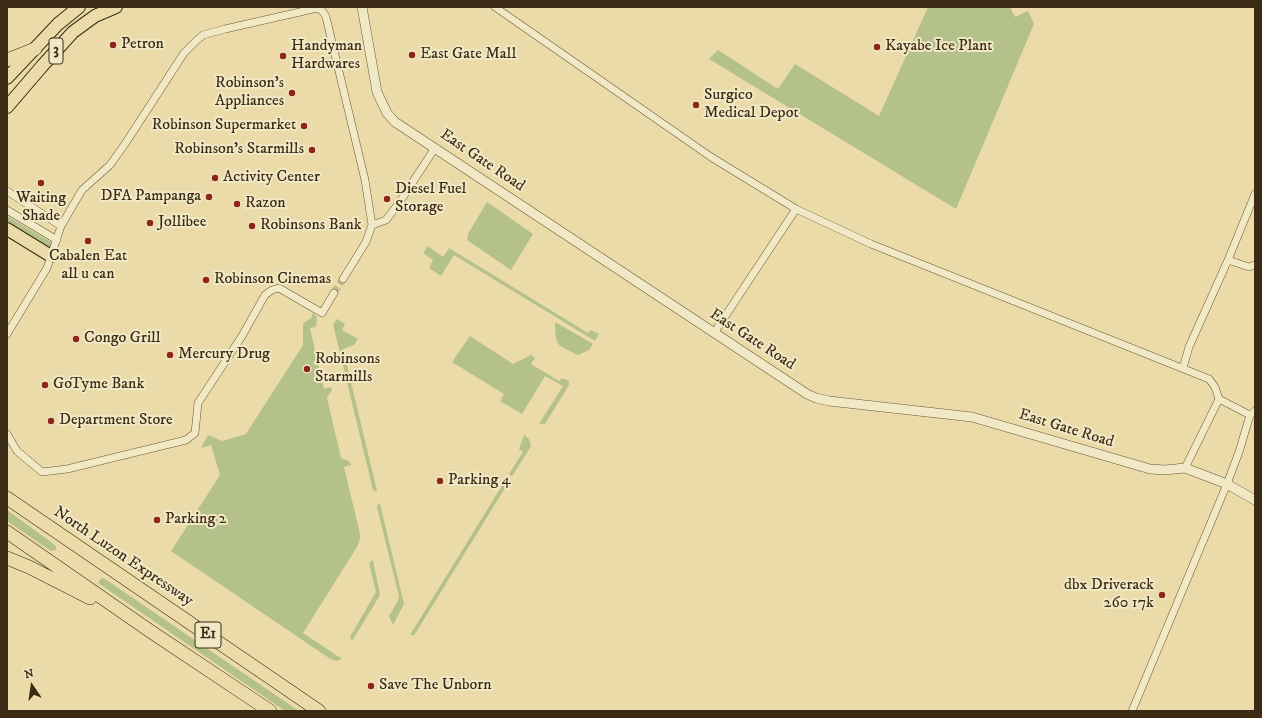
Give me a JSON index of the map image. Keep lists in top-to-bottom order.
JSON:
{
  "streets": {
    "highway": ["3", "North Luzon Expressway", "E1"],
    "street": ["East Gate Road"]
  },
  "places": [
    "Petron",
    "Kayabe Ice Plant",
    "East Gate Mall",
    "Handyman Hardwares",
    "Robinson's Appliances",
    "Surgico Medical Depot",
    "Robinson Supermarket",
    "Robinson's Starmills",
    "Activity Center",
    "Waiting Shade",
    "DFA Pampanga",
    "Diesel Fuel Storage",
    "Razon",
    "Jollibee",
    "Robinsons Bank",
    "Cabalen Eat all u can",
    "Robinson Cinemas",
    "Congo Grill",
    "Mercury Drug",
    "Robinsons Starmills",
    "GoTyme Bank",
    "Department Store",
    "Parking 4",
    "Parking 2",
    "dbx Driverack 260 17k",
    "Save The Unborn"
  ],
  "north": "top"
}
